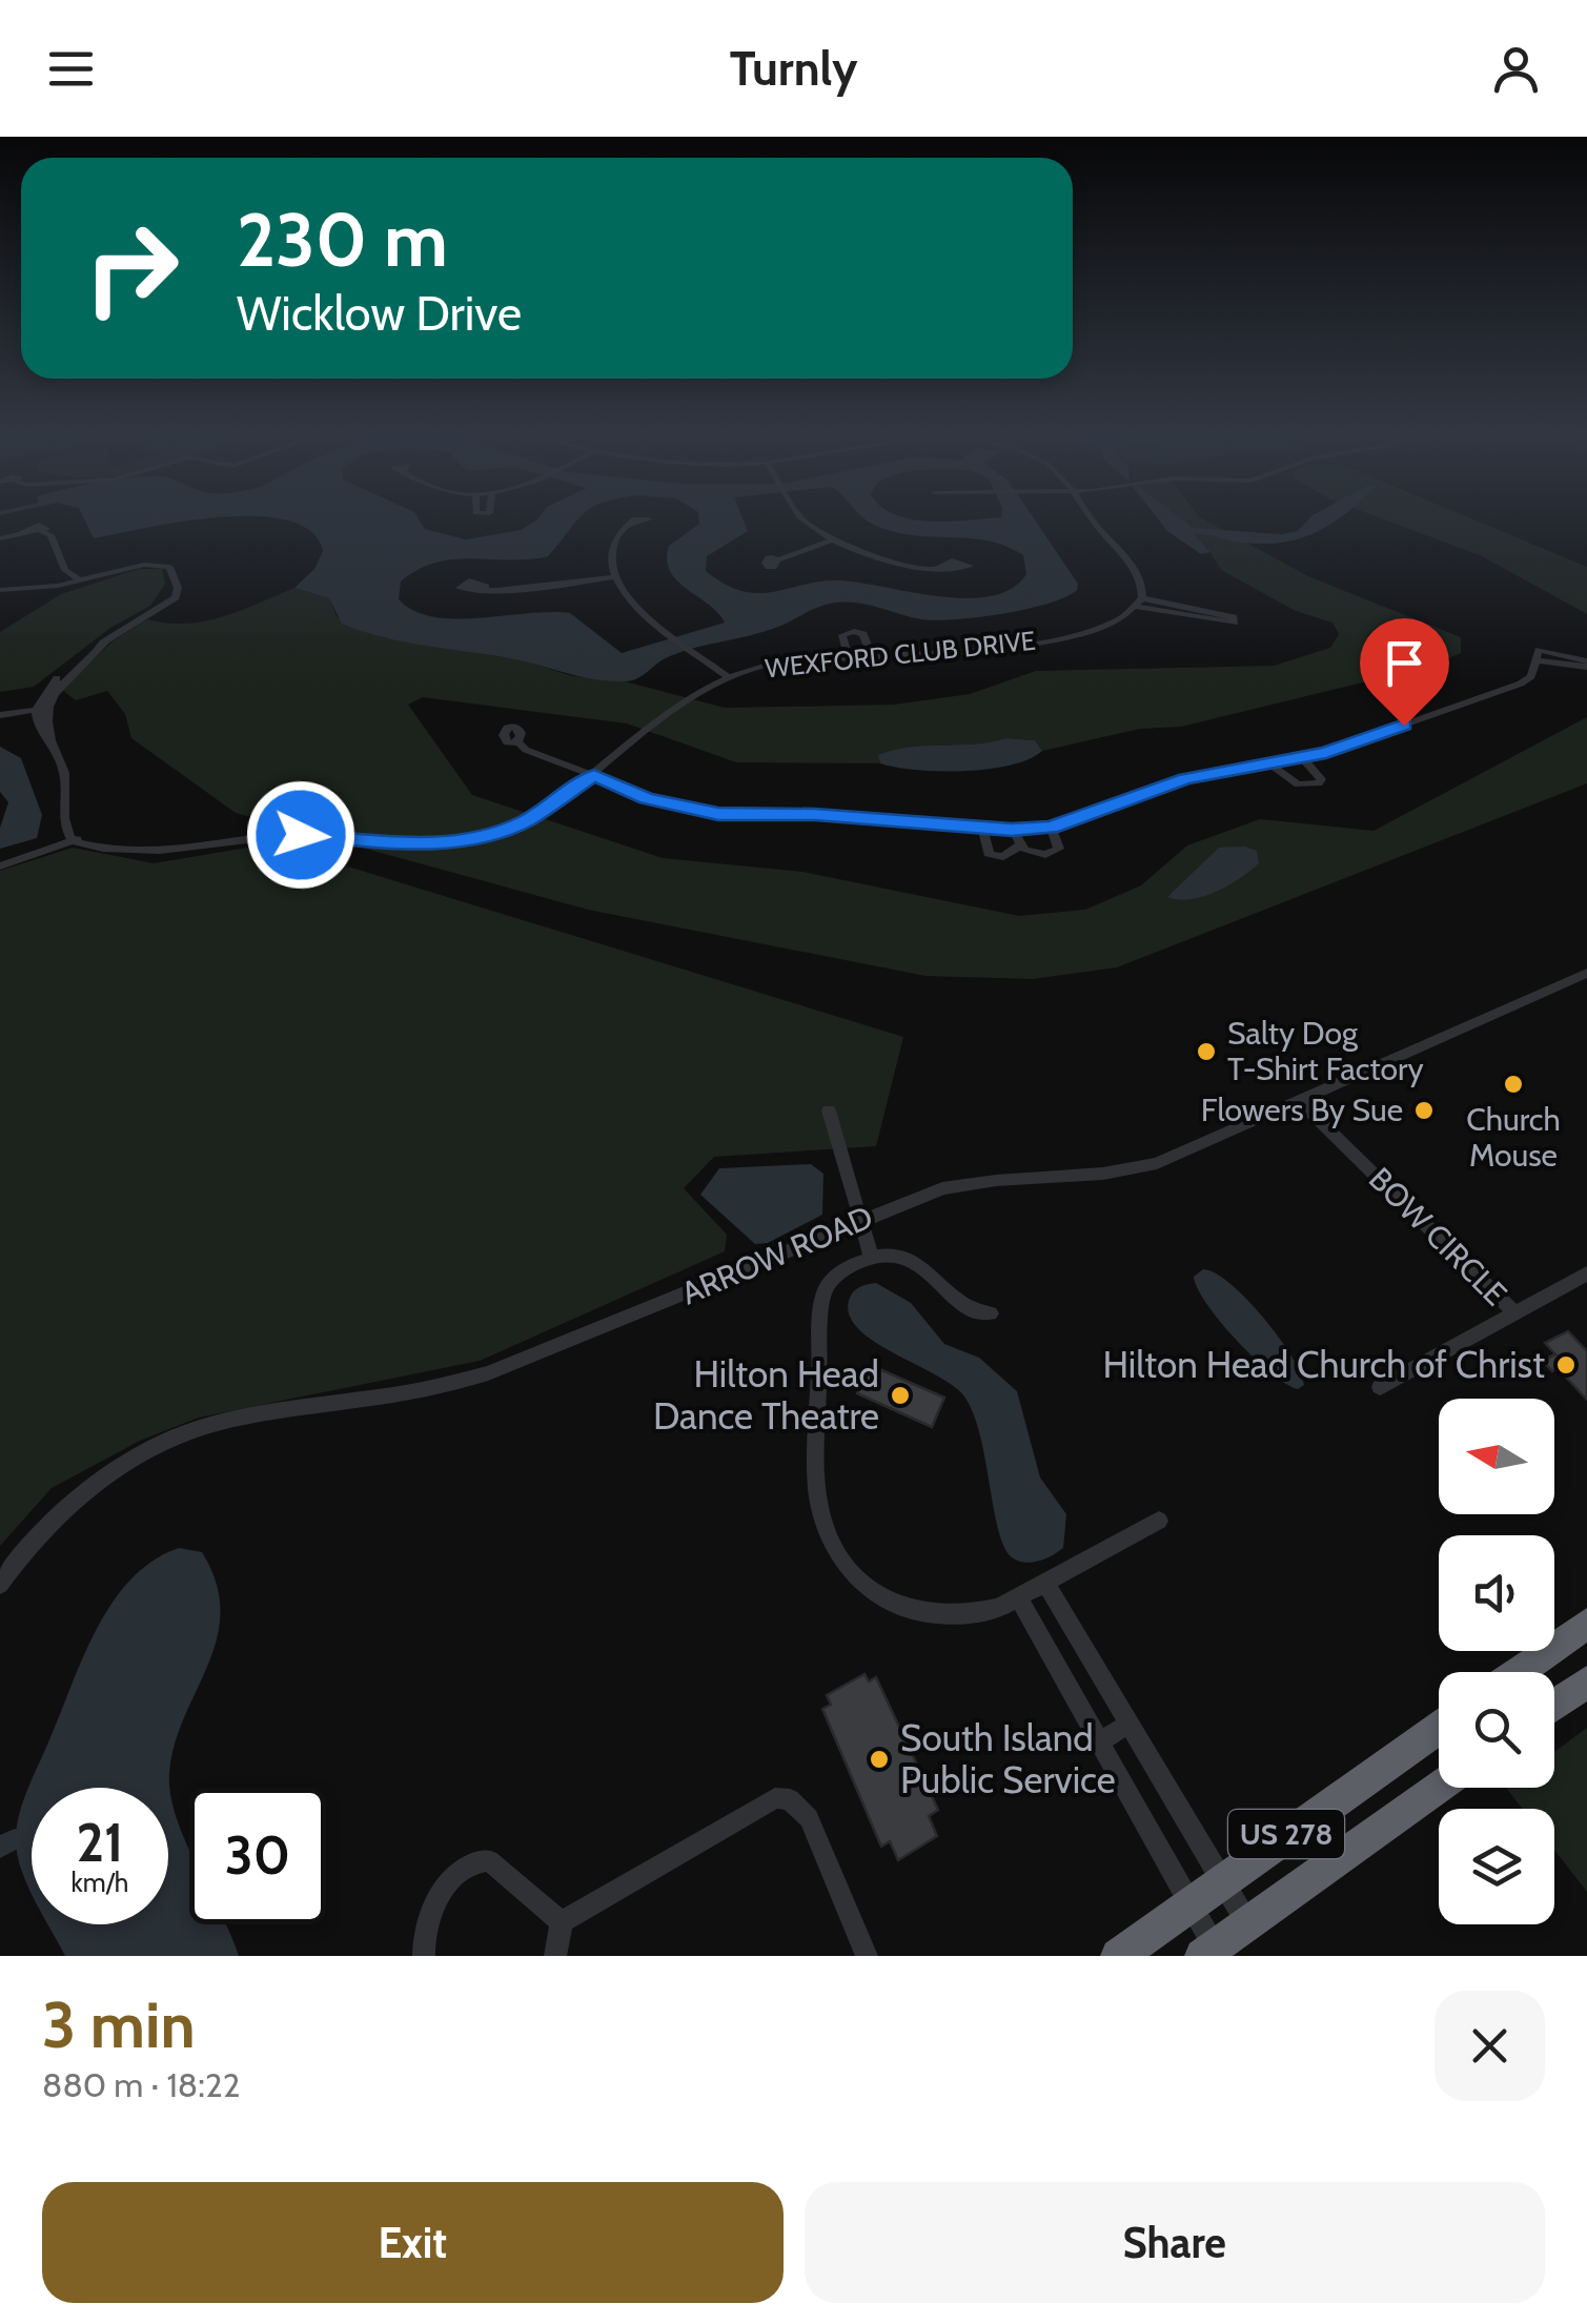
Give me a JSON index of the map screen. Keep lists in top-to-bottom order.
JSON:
{
  "streets": {
    "highway": ["US 278"],
    "street": ["WEXFORD CLUB DRIVE", "BOW CIRCLE", "ARROW ROAD"]
  },
  "crossings": [
    ["BOW CIRCLE", "ARROW ROAD"]
  ],
  "places": [
    "Salty Dog T-Shirt Factory",
    "Church Mouse",
    "Flowers By Sue",
    "Hilton Head Church of Christ",
    "Hilton Head Dance Theatre",
    "South Island Public Service"
  ],
  "north": "left",
  "page": {
    "header": "Turnly",
    "turn": ["230 m", "Wicklow Drive"],
    "speed": "21 km/h",
    "limit": "30",
    "heading": ["3 min", "880 m · 18:22"],
    "buttons": ["Exit", "Share"]
  }
}
